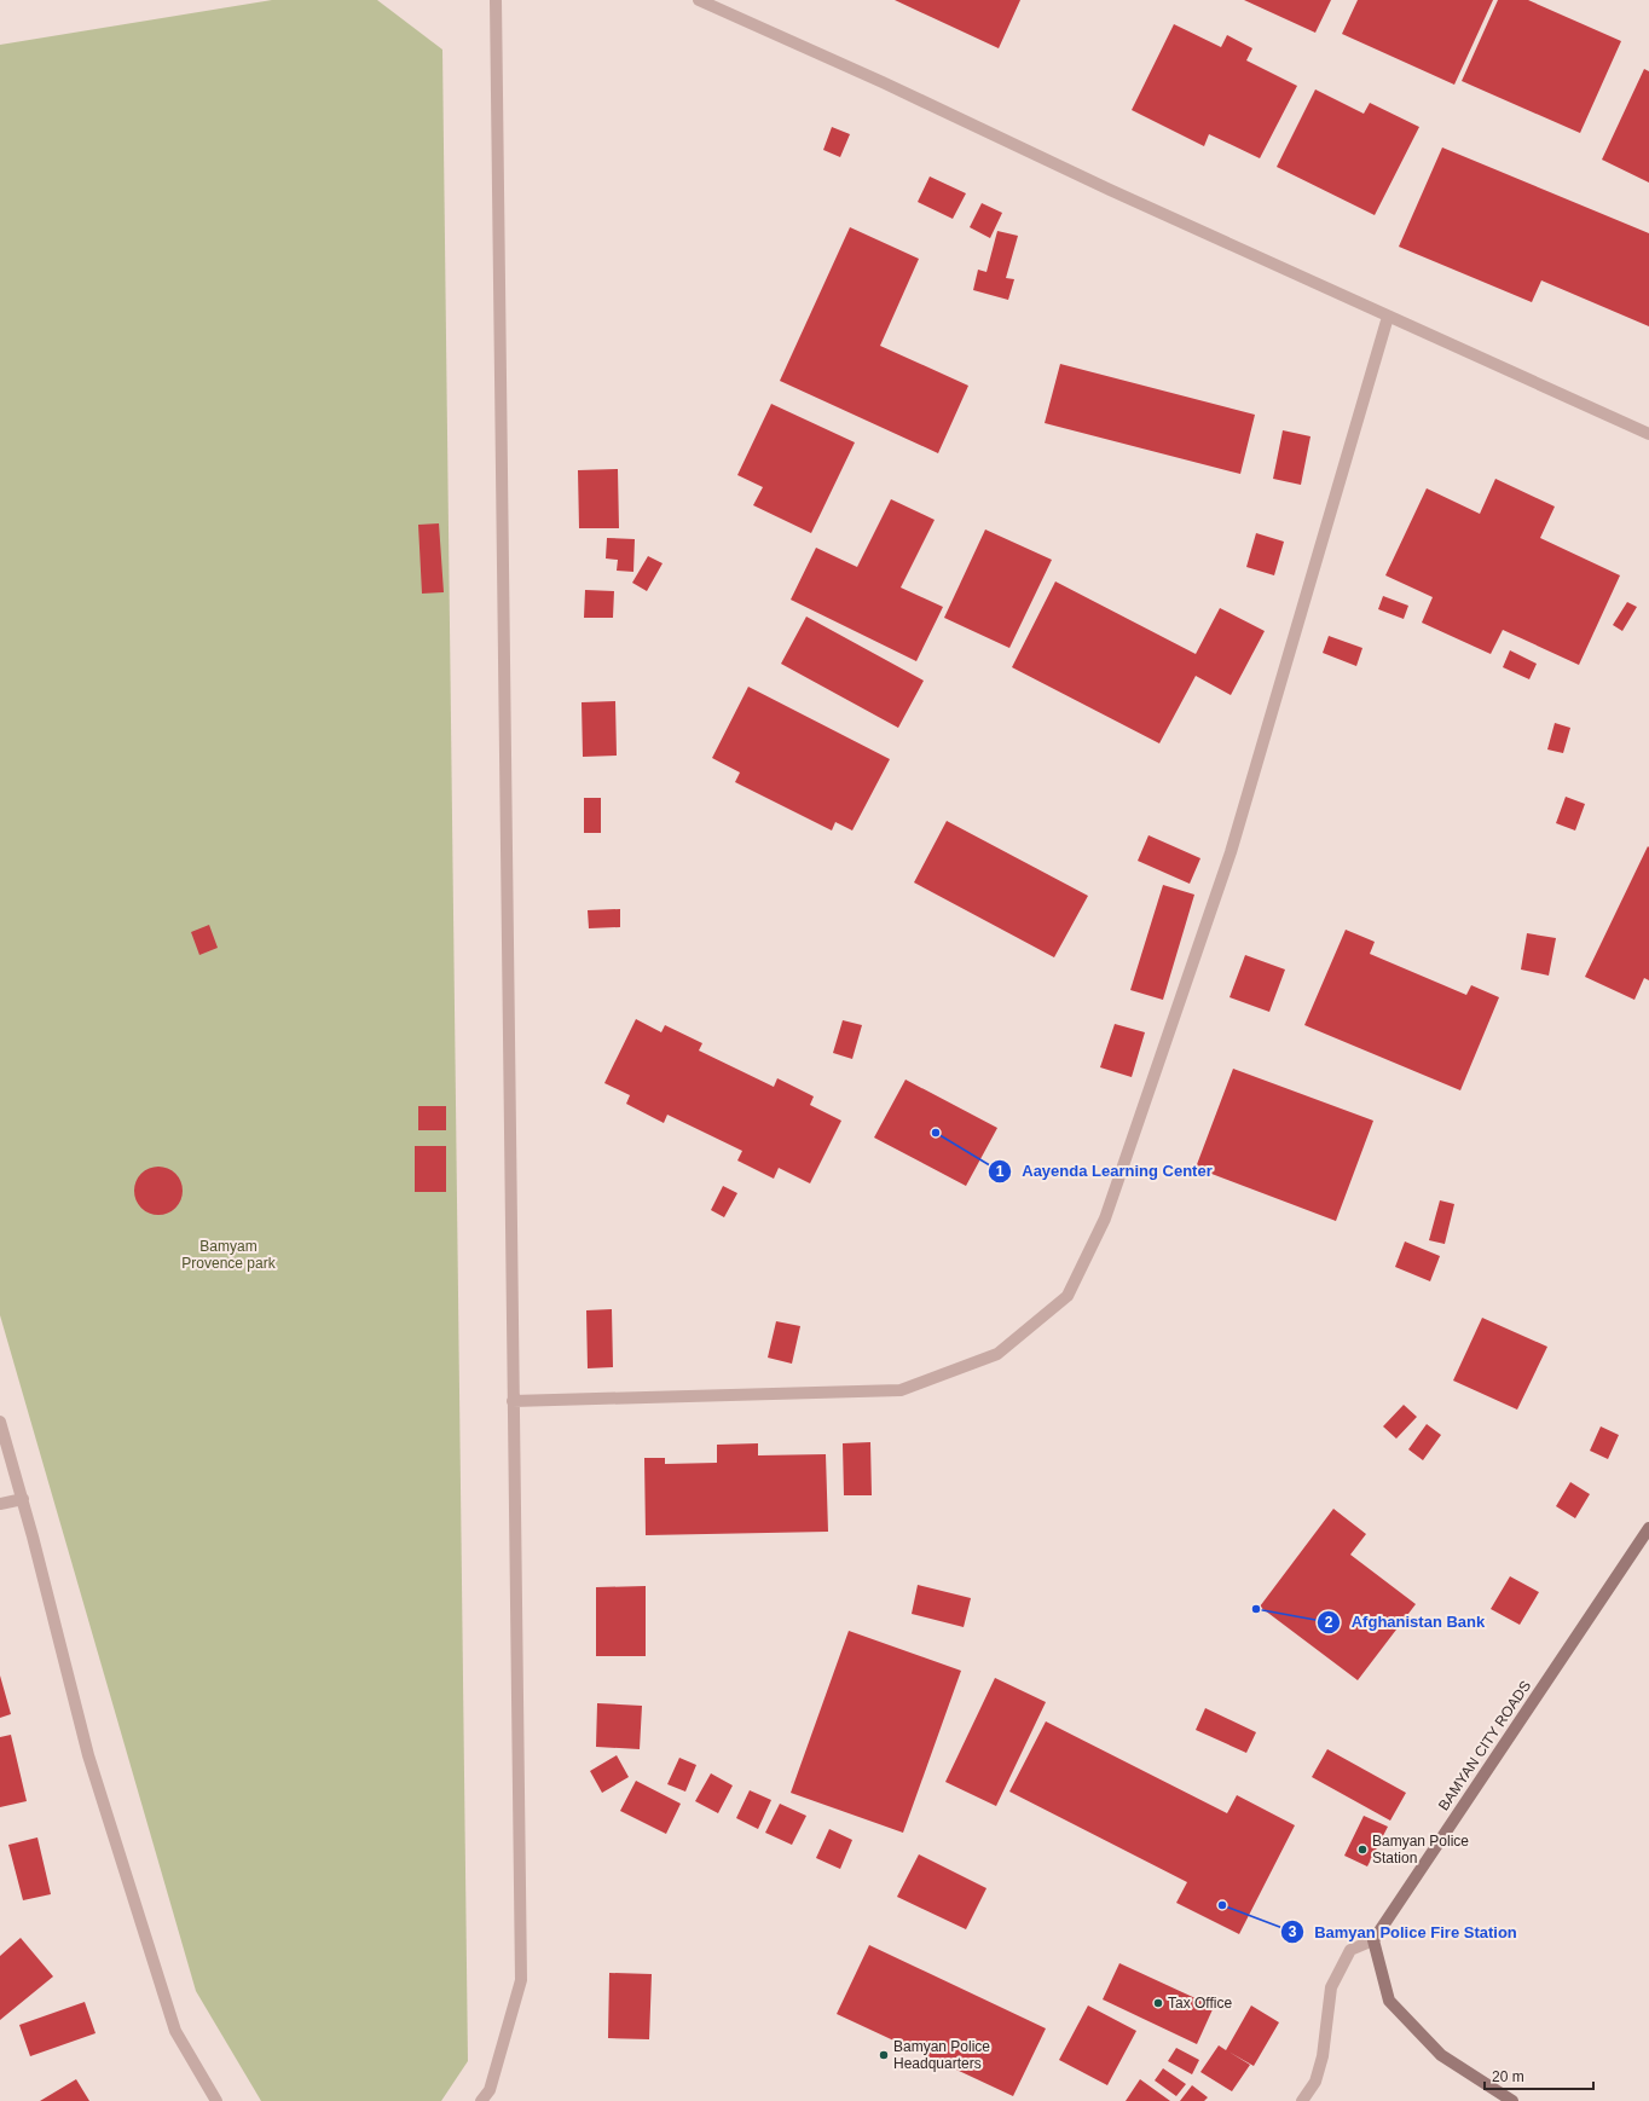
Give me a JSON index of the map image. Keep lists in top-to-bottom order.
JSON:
{
  "streets": {
    "street": ["BAMYAN CITY ROADS"]
  },
  "parks": ["Bamyam Provence park"],
  "places": [
    "Aayenda Learning Center",
    "Afghanistan Bank",
    "Bamyan Police Station",
    "Bamyan Police Fire Station",
    "Tax Office",
    "Bamyan Police Headquarters"
  ],
  "scale_bar": "20 m"
}
